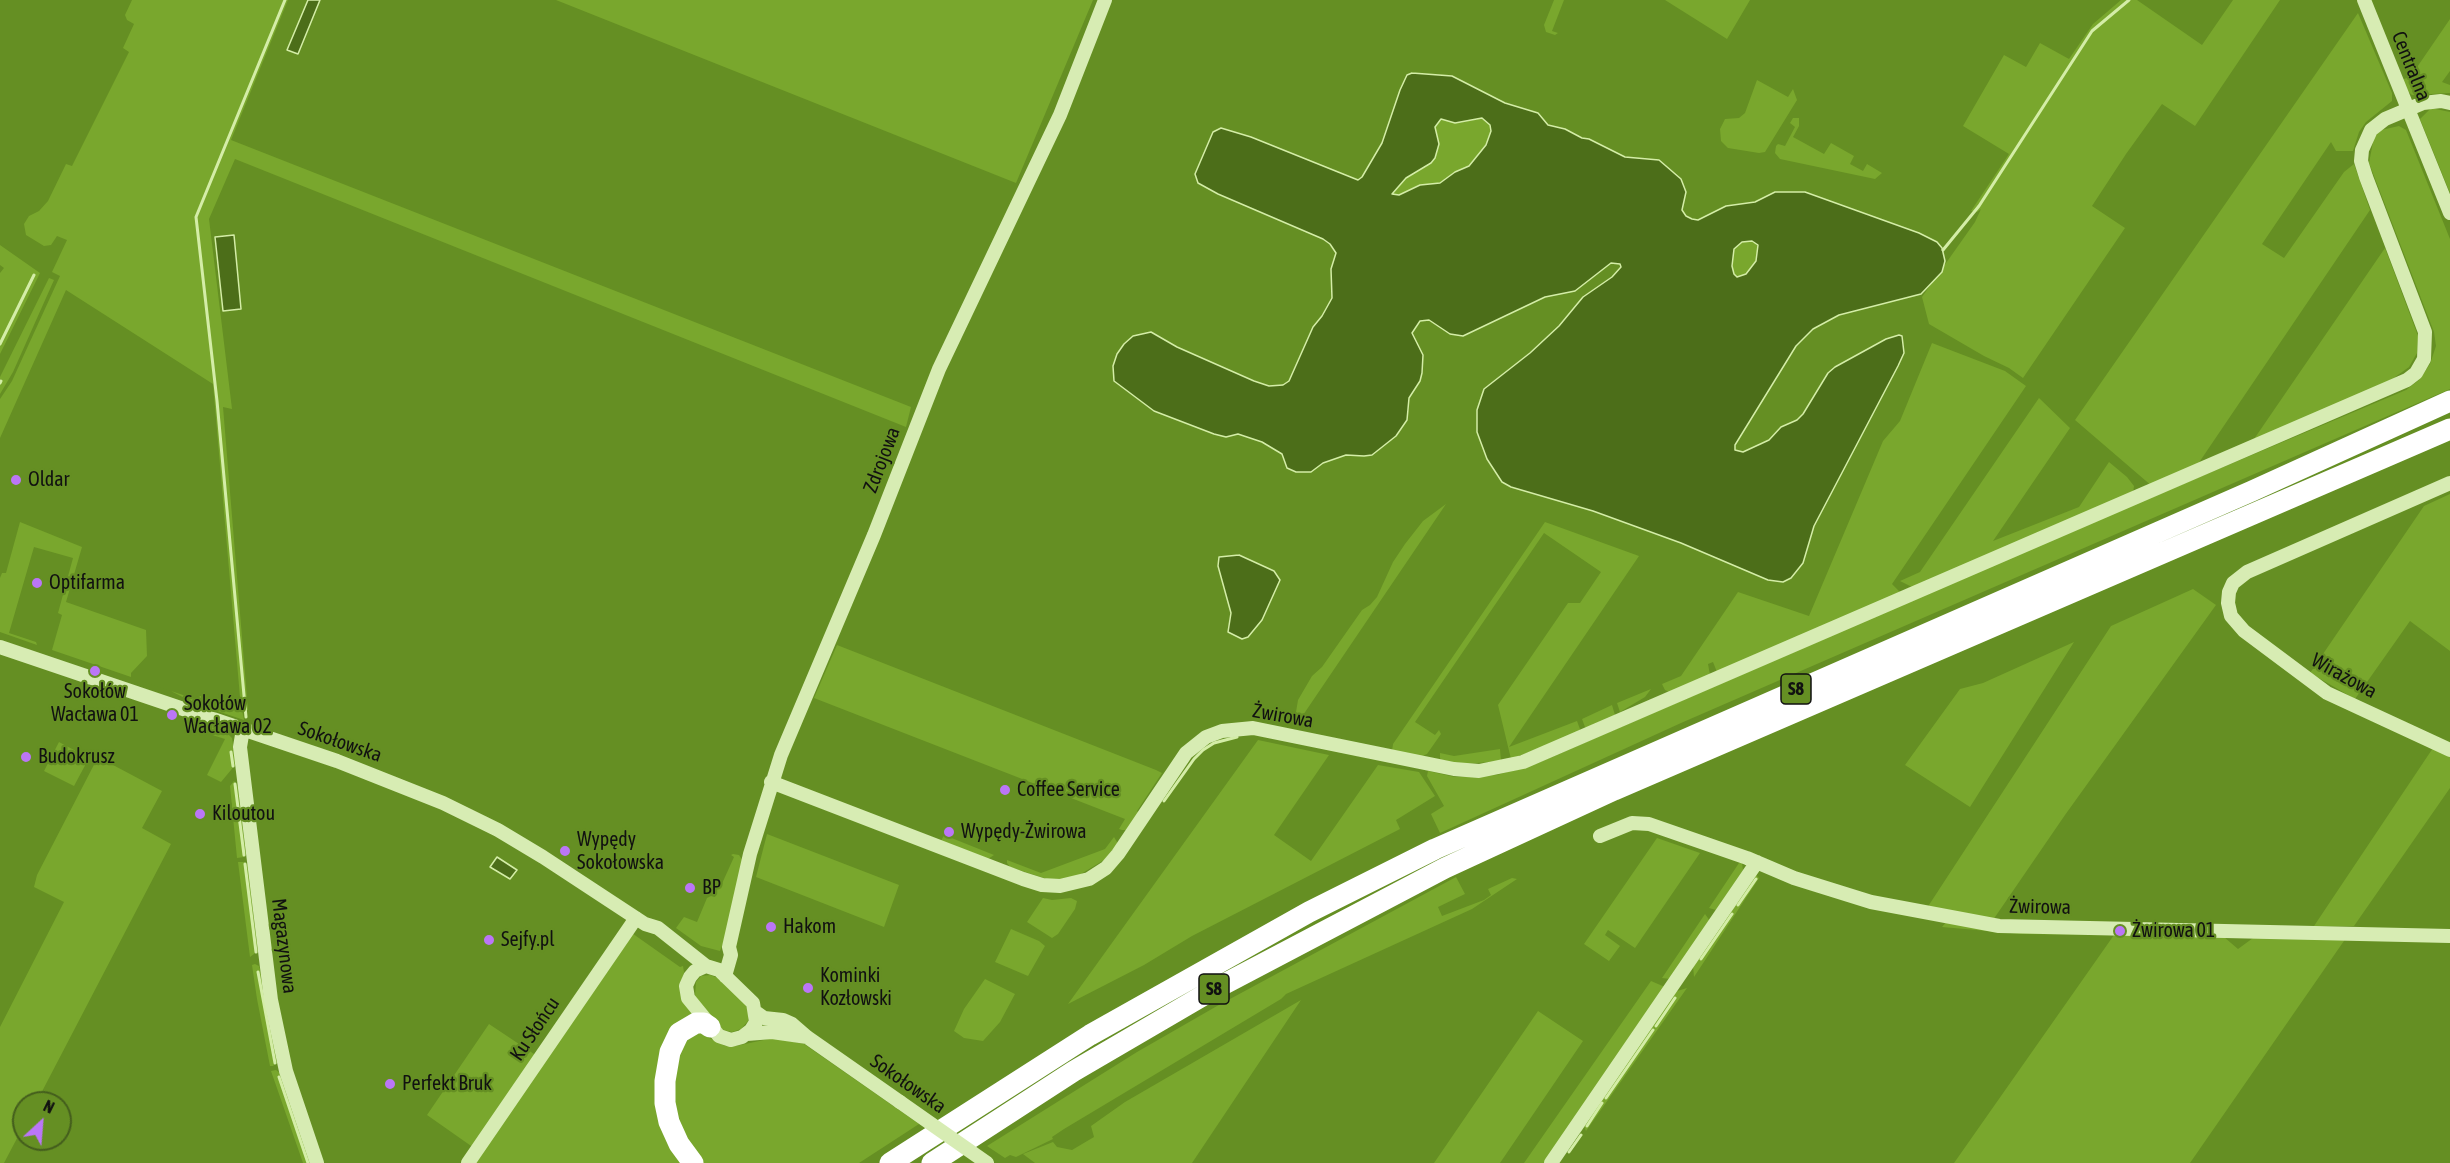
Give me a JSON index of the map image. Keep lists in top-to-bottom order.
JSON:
{
  "streets": {
    "highway": ["S8"],
    "street": [
      "Centralna",
      "Zdrojowa",
      "Wirażowa",
      "Żwirowa",
      "Sokołowska",
      "Magazynowa",
      "Ku Słońcu"
    ]
  },
  "crossings": [
    ["Centralna", "Żwirowa"],
    ["Zdrojowa", "Żwirowa"],
    ["Zdrojowa", "Sokołowska"],
    ["Sokołowska", "Magazynowa"],
    ["Sokołowska", "Ku Słońcu"]
  ],
  "places": [
    "Oldar",
    "Optifarma",
    "Sokołów Wacława 01",
    "Sokołów Wacława 02",
    "Budokrusz",
    "Coffee Service",
    "Kiloutou",
    "Wypędy-Żwirowa",
    "Wypędy Sokołowska",
    "BP",
    "Hakom",
    "Żwirowa 01",
    "Sejfy.pl",
    "Kominki Kozłowski",
    "Perfekt Bruk"
  ],
  "north": "top right"
}
